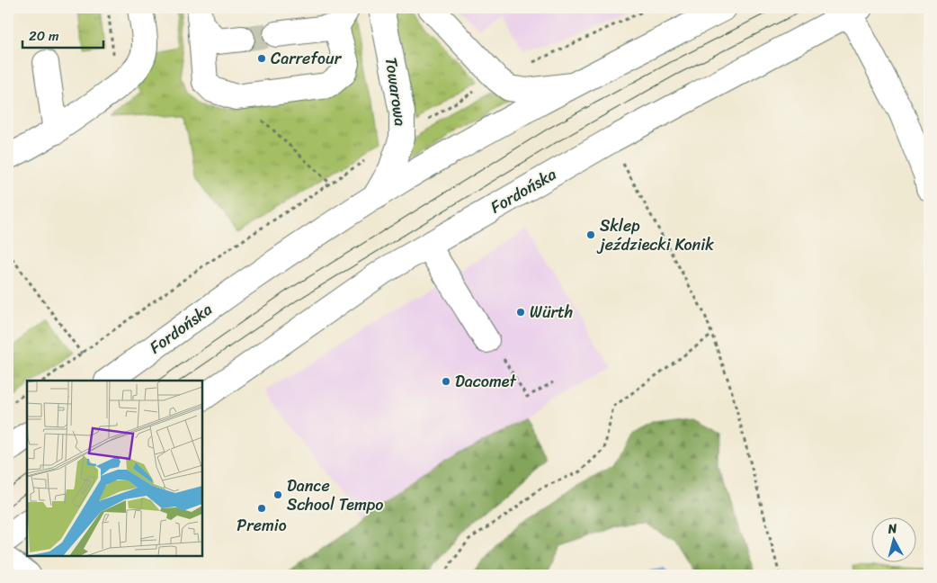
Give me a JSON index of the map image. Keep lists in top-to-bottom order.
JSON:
{
  "streets": {
    "main road": ["Towarowa", "Fordońska"]
  },
  "crossings": [
    ["Towarowa", "Fordońska"]
  ],
  "places": [
    "Carrefour",
    "Sklep jeździecki Konik",
    "Würth",
    "Dacomet",
    "Dance School Tempo",
    "Premio"
  ],
  "scale_bar": "20 m",
  "north": "top"
}
